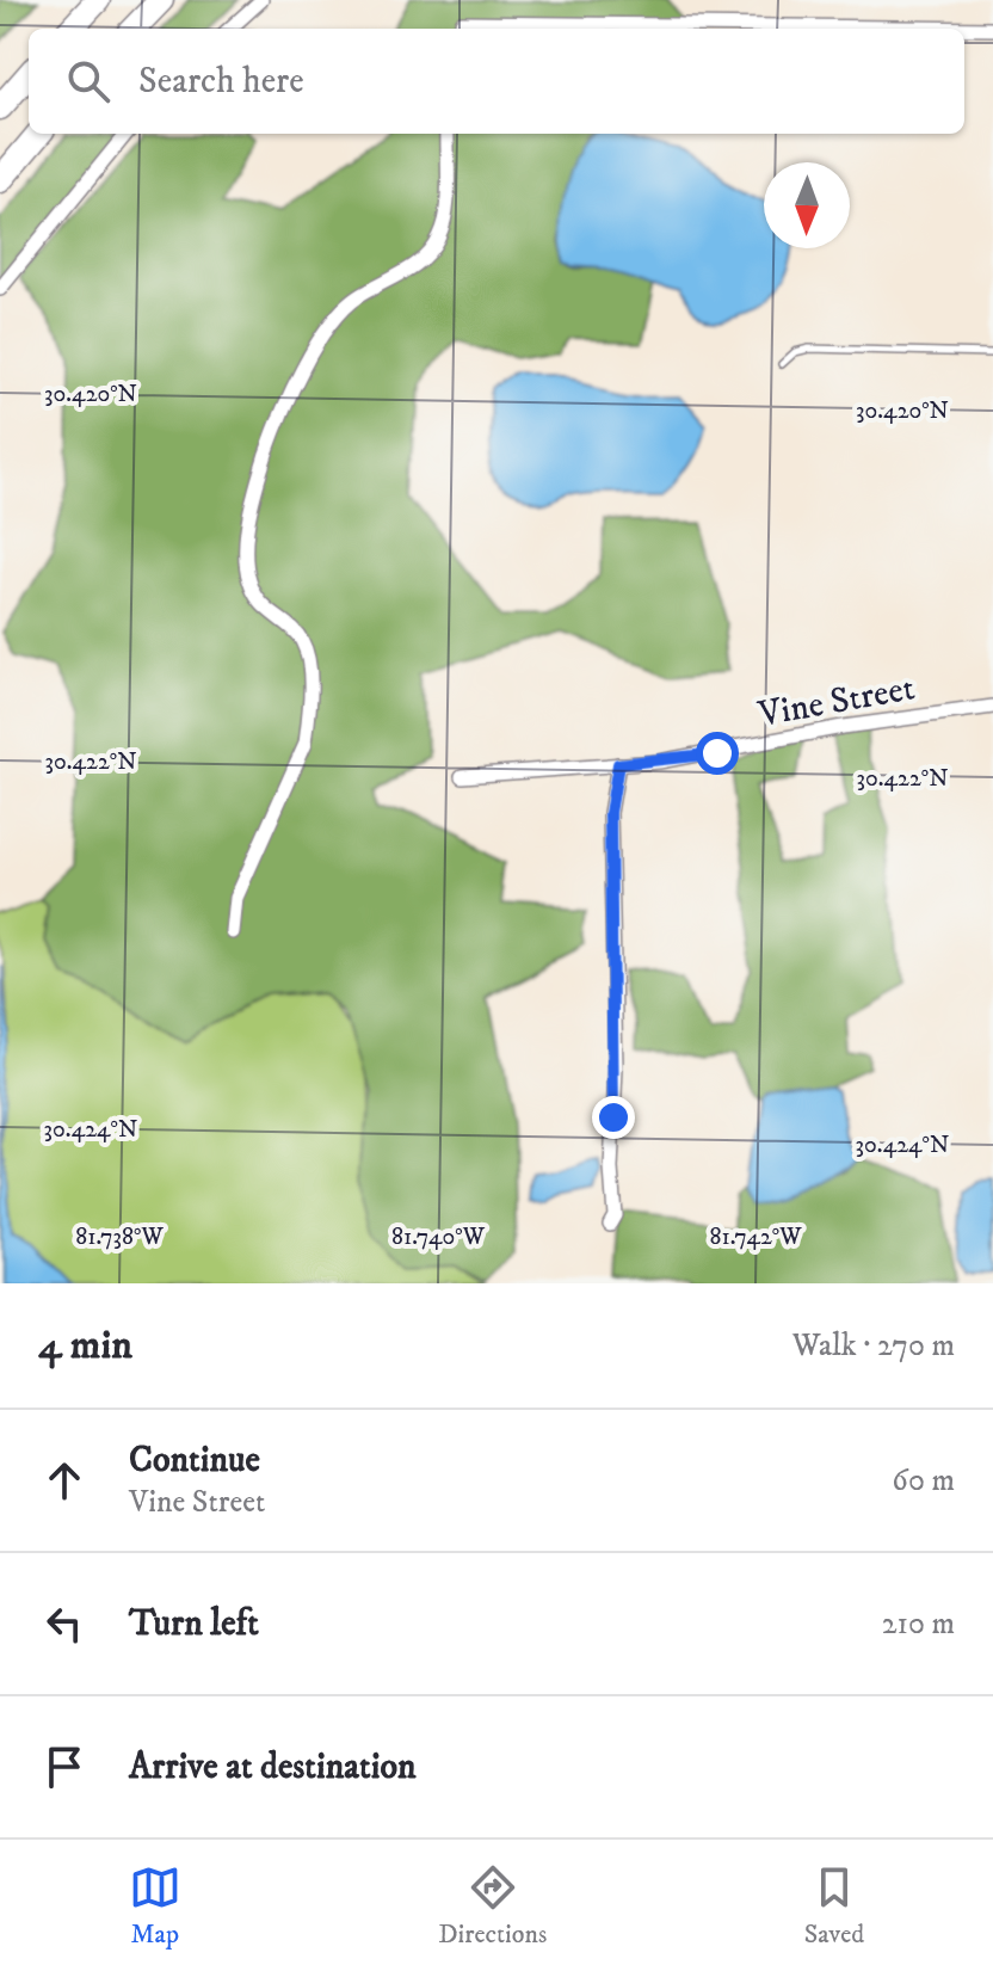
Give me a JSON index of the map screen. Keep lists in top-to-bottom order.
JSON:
{
  "streets": {
    "street": ["Vine Street"]
  },
  "north": "bottom",
  "page": {
    "search": "Search here",
    "heading": ["4 min", "Walk · 270 m"],
    "list": [
      ["Continue", "Vine Street", "60 m"],
      ["Turn left", "210 m"],
      "Arrive at destination"
    ],
    "nav": ["Map", "Directions", "Saved"]
  },
  "coordinates": [
    "30.420°N",
    "30.422°N",
    "30.424°N",
    "81.738°W",
    "81.740°W",
    "81.742°W"
  ]
}
